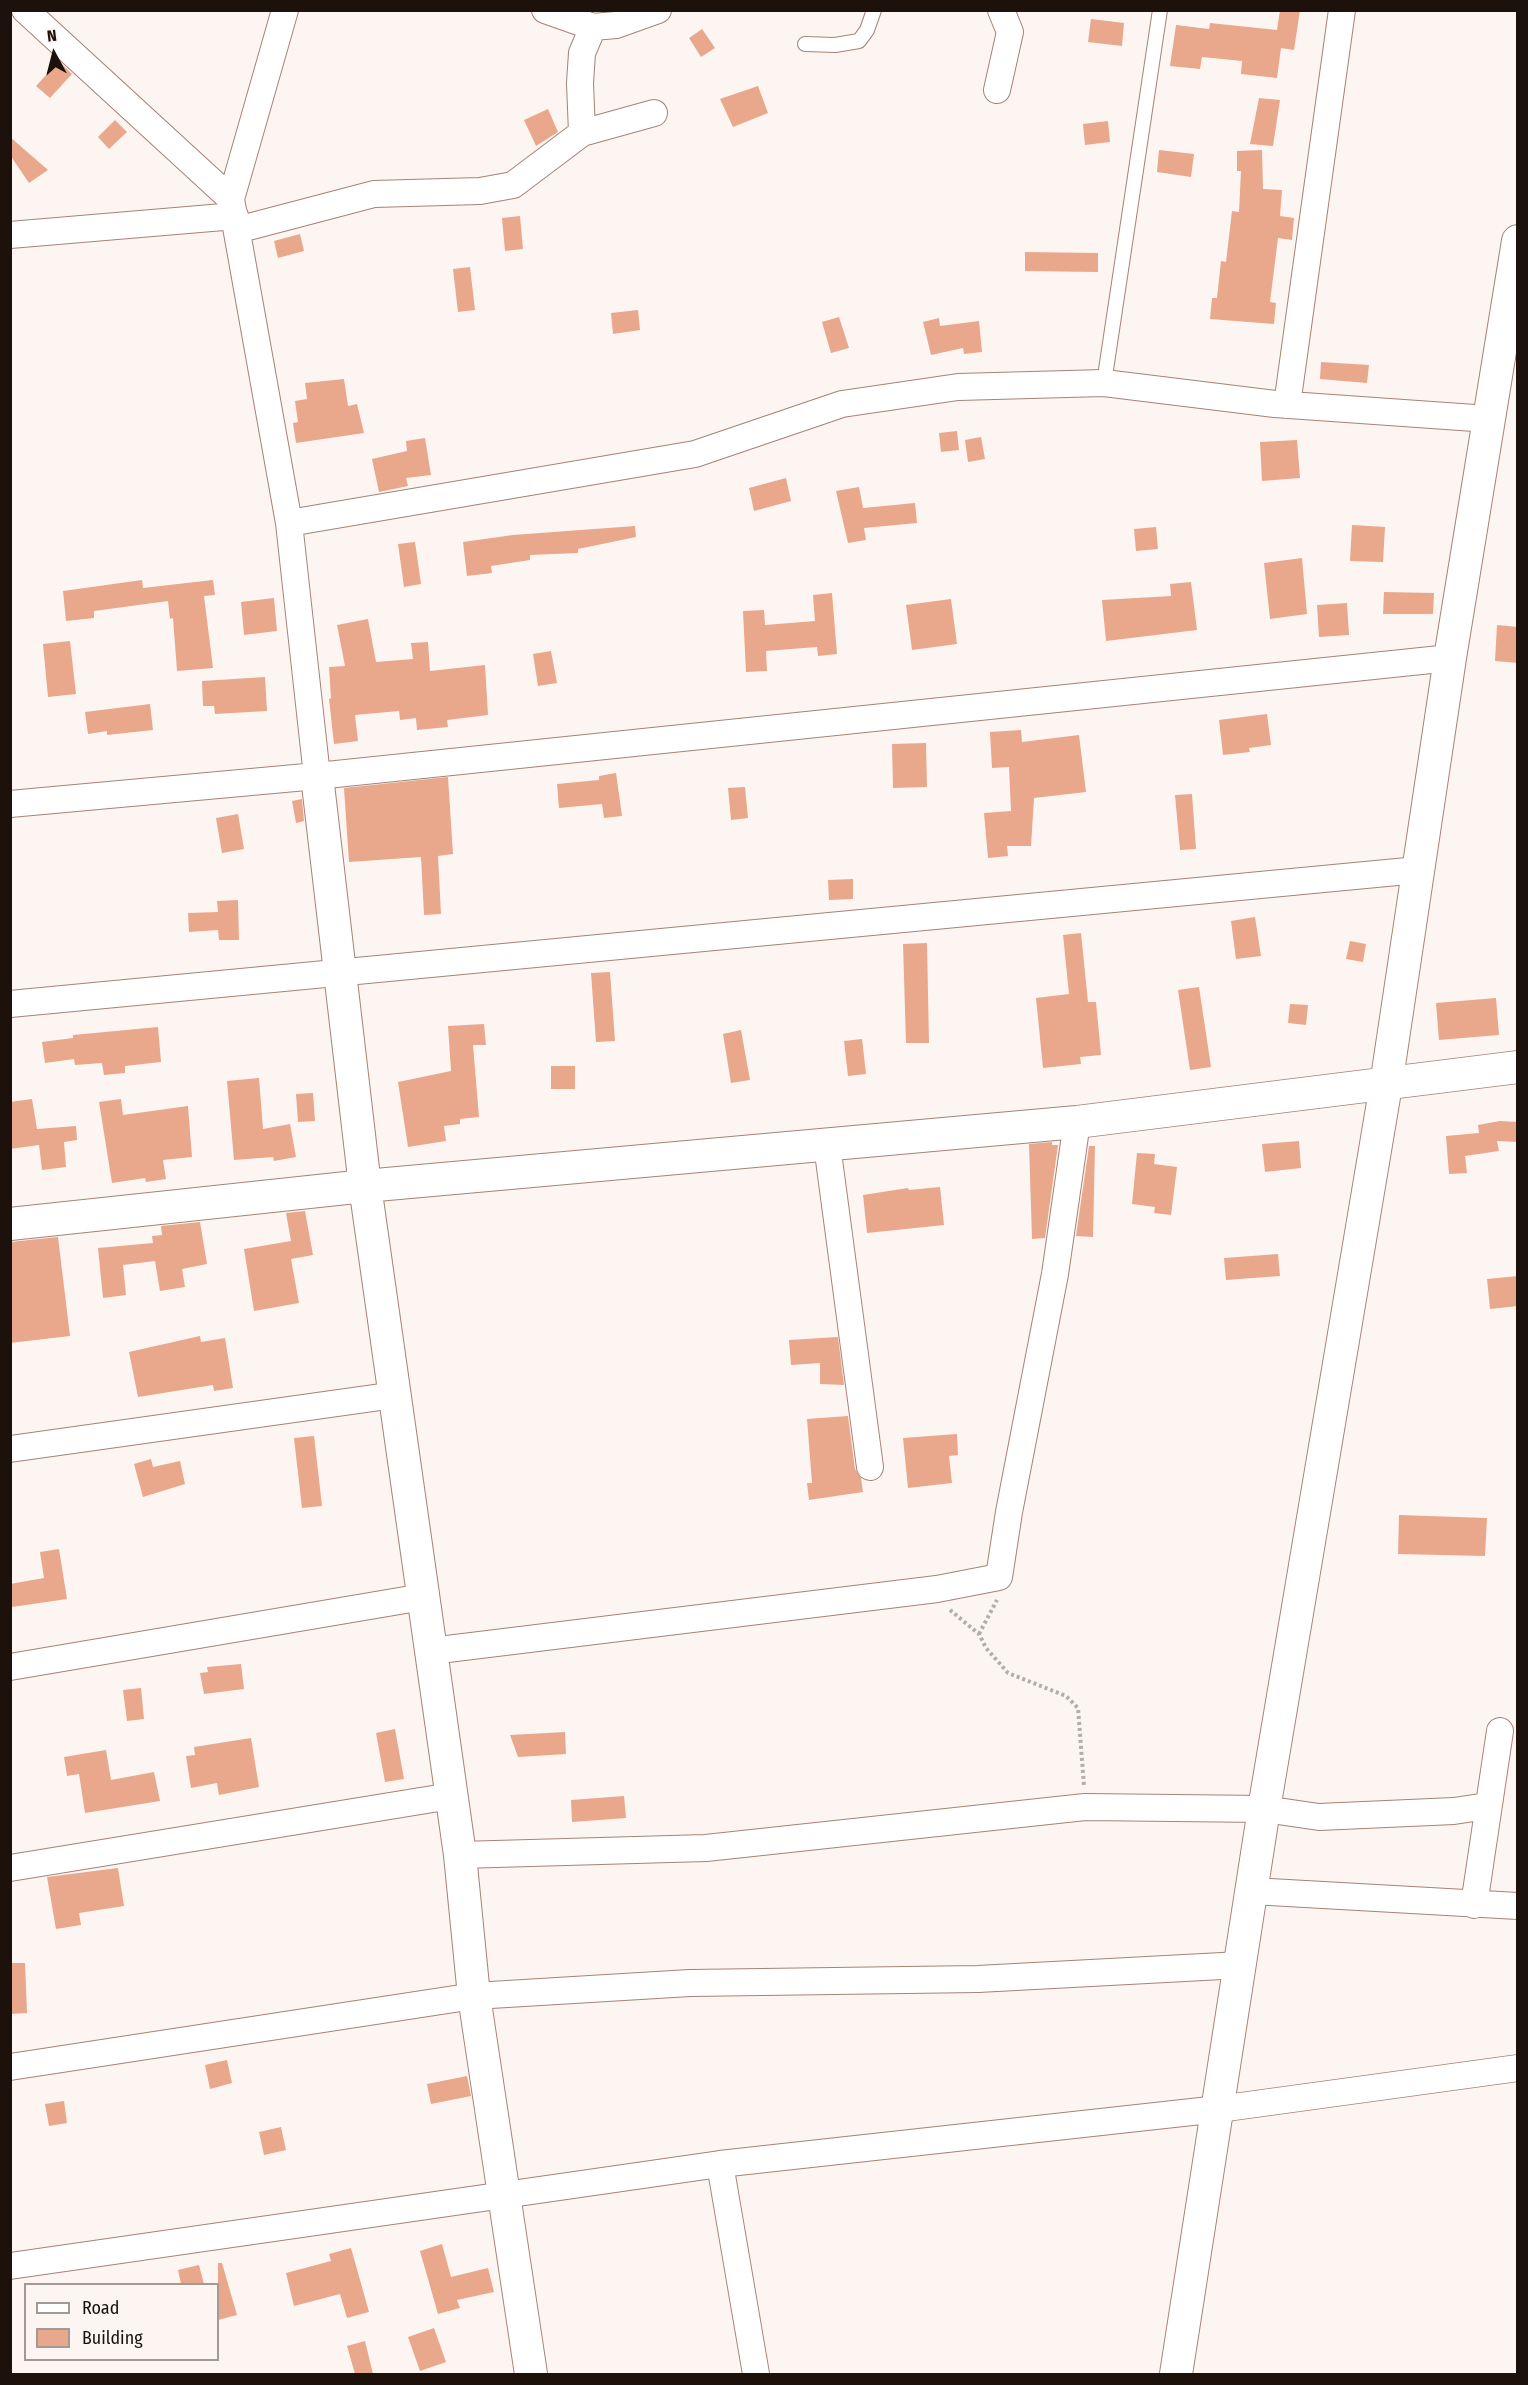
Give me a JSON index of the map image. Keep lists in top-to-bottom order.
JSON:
{
  "legend": ["Road", "Building"],
  "north": "top"
}
